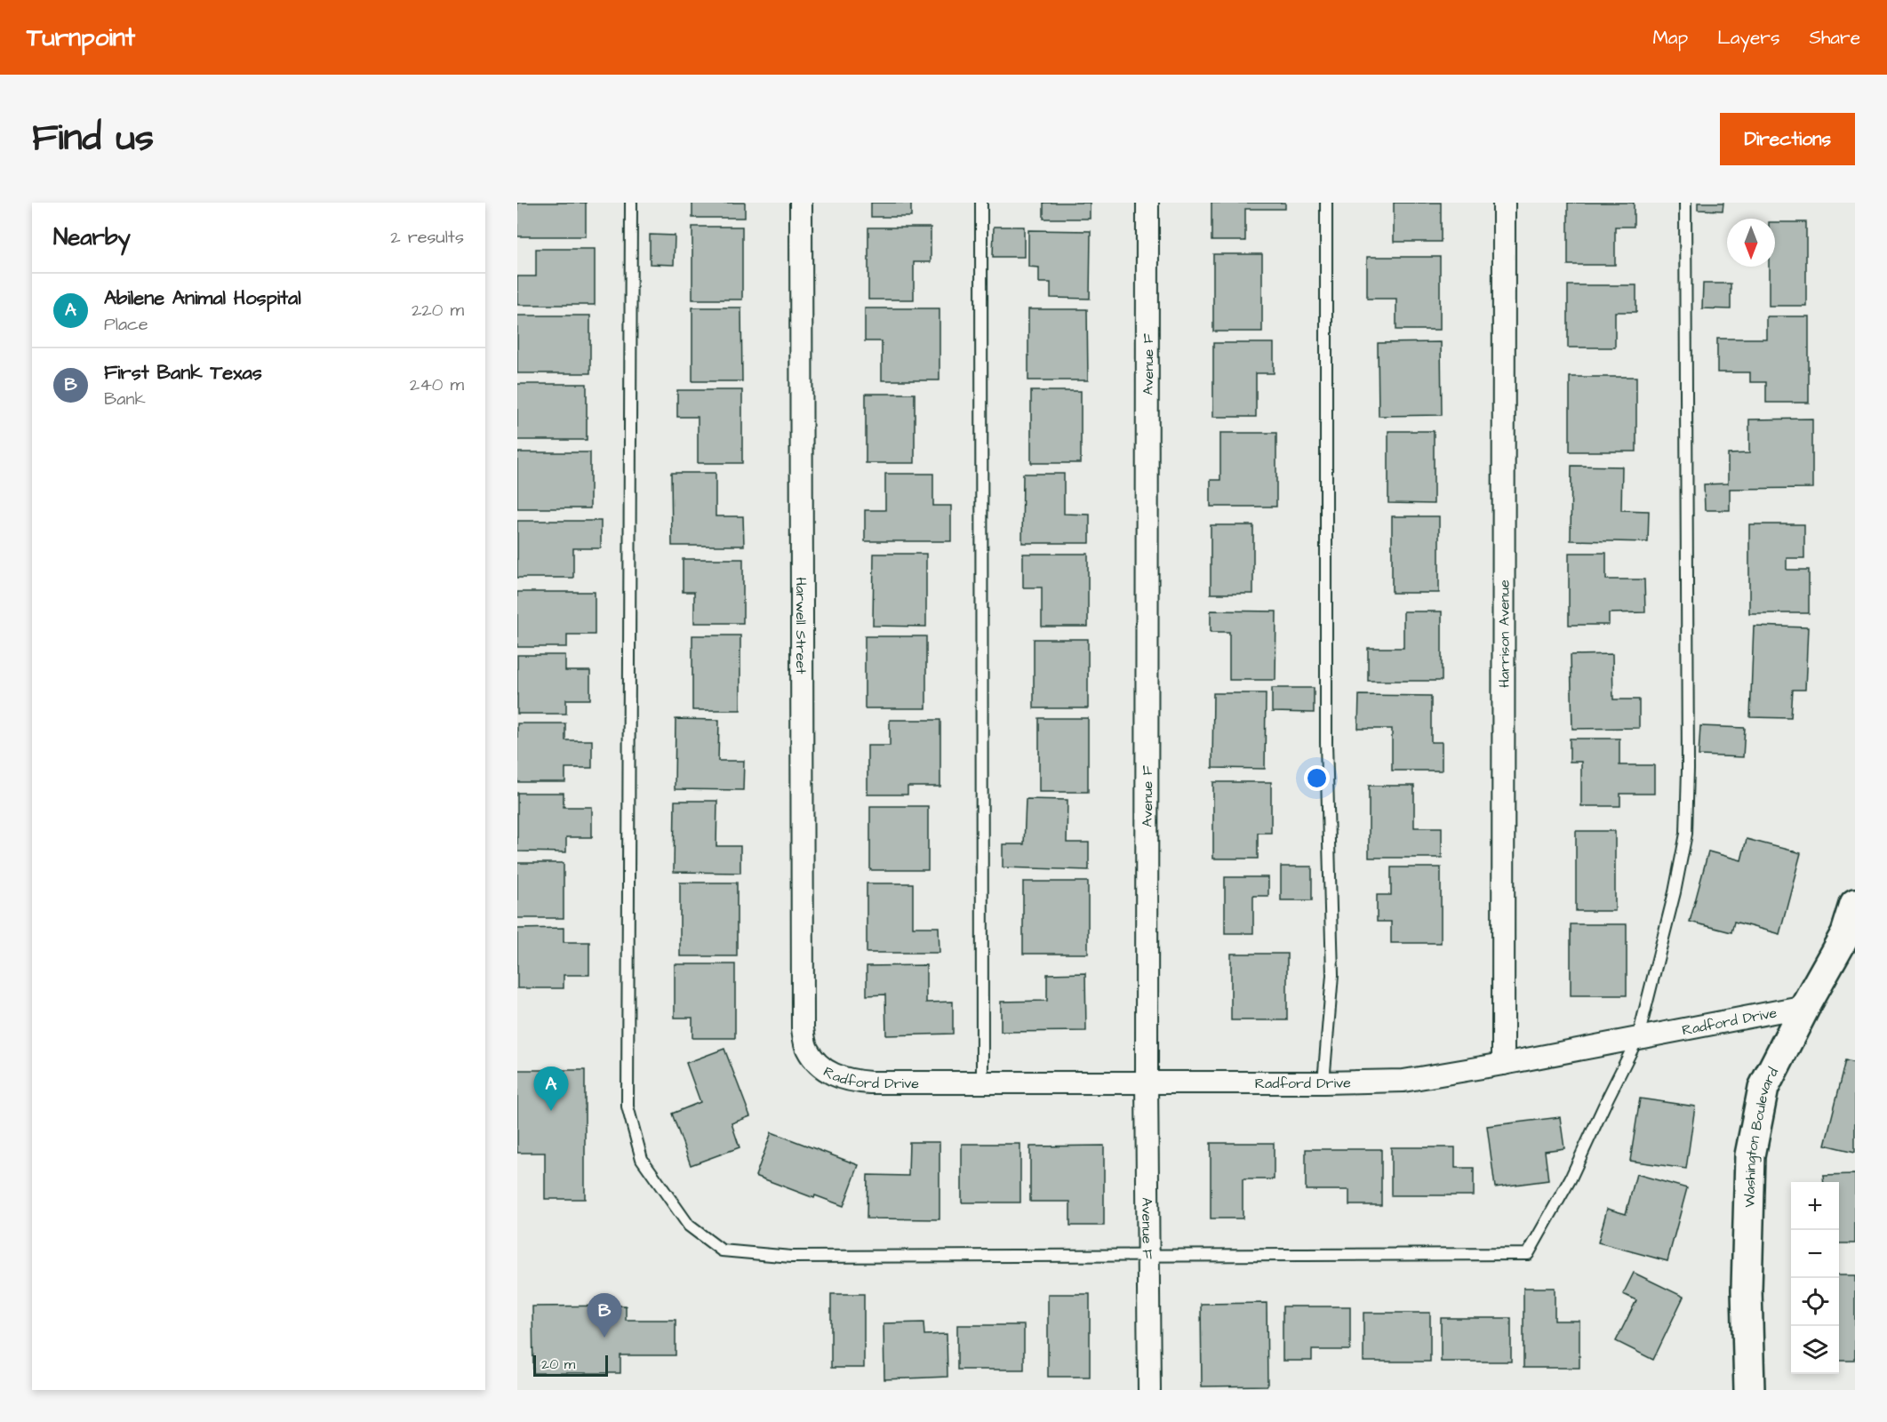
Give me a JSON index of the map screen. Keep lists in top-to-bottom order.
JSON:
{
  "streets": {
    "street": [
      "Avenue F",
      "Harwell Street",
      "Harrison Avenue",
      "Radford Drive",
      "Washington Boulevard"
    ]
  },
  "crossings": [
    ["Avenue F", "Radford Drive"],
    ["Harwell Street", "Radford Drive"],
    ["Harrison Avenue", "Radford Drive"],
    ["Radford Drive", "Washington Boulevard"]
  ],
  "scale_bar": "20 m",
  "north": "bottom",
  "page": {
    "header": "Turnpoint",
    "nav": ["Map", "Layers", "Share"],
    "title": "Find us",
    "buttons": "Directions",
    "heading": ["Nearby", "2 results"],
    "list": [
      {
        "mark": "A",
        "name": "Abilene Animal Hospital",
        "note": "Place",
        "value": "220 m"
      },
      {
        "mark": "B",
        "name": "First Bank Texas",
        "note": "Bank",
        "value": "240 m"
      }
    ],
    "pins": ["A", "B"],
    "map_buttons": ["+", "−"],
    "scale": "20 m"
  }
}
